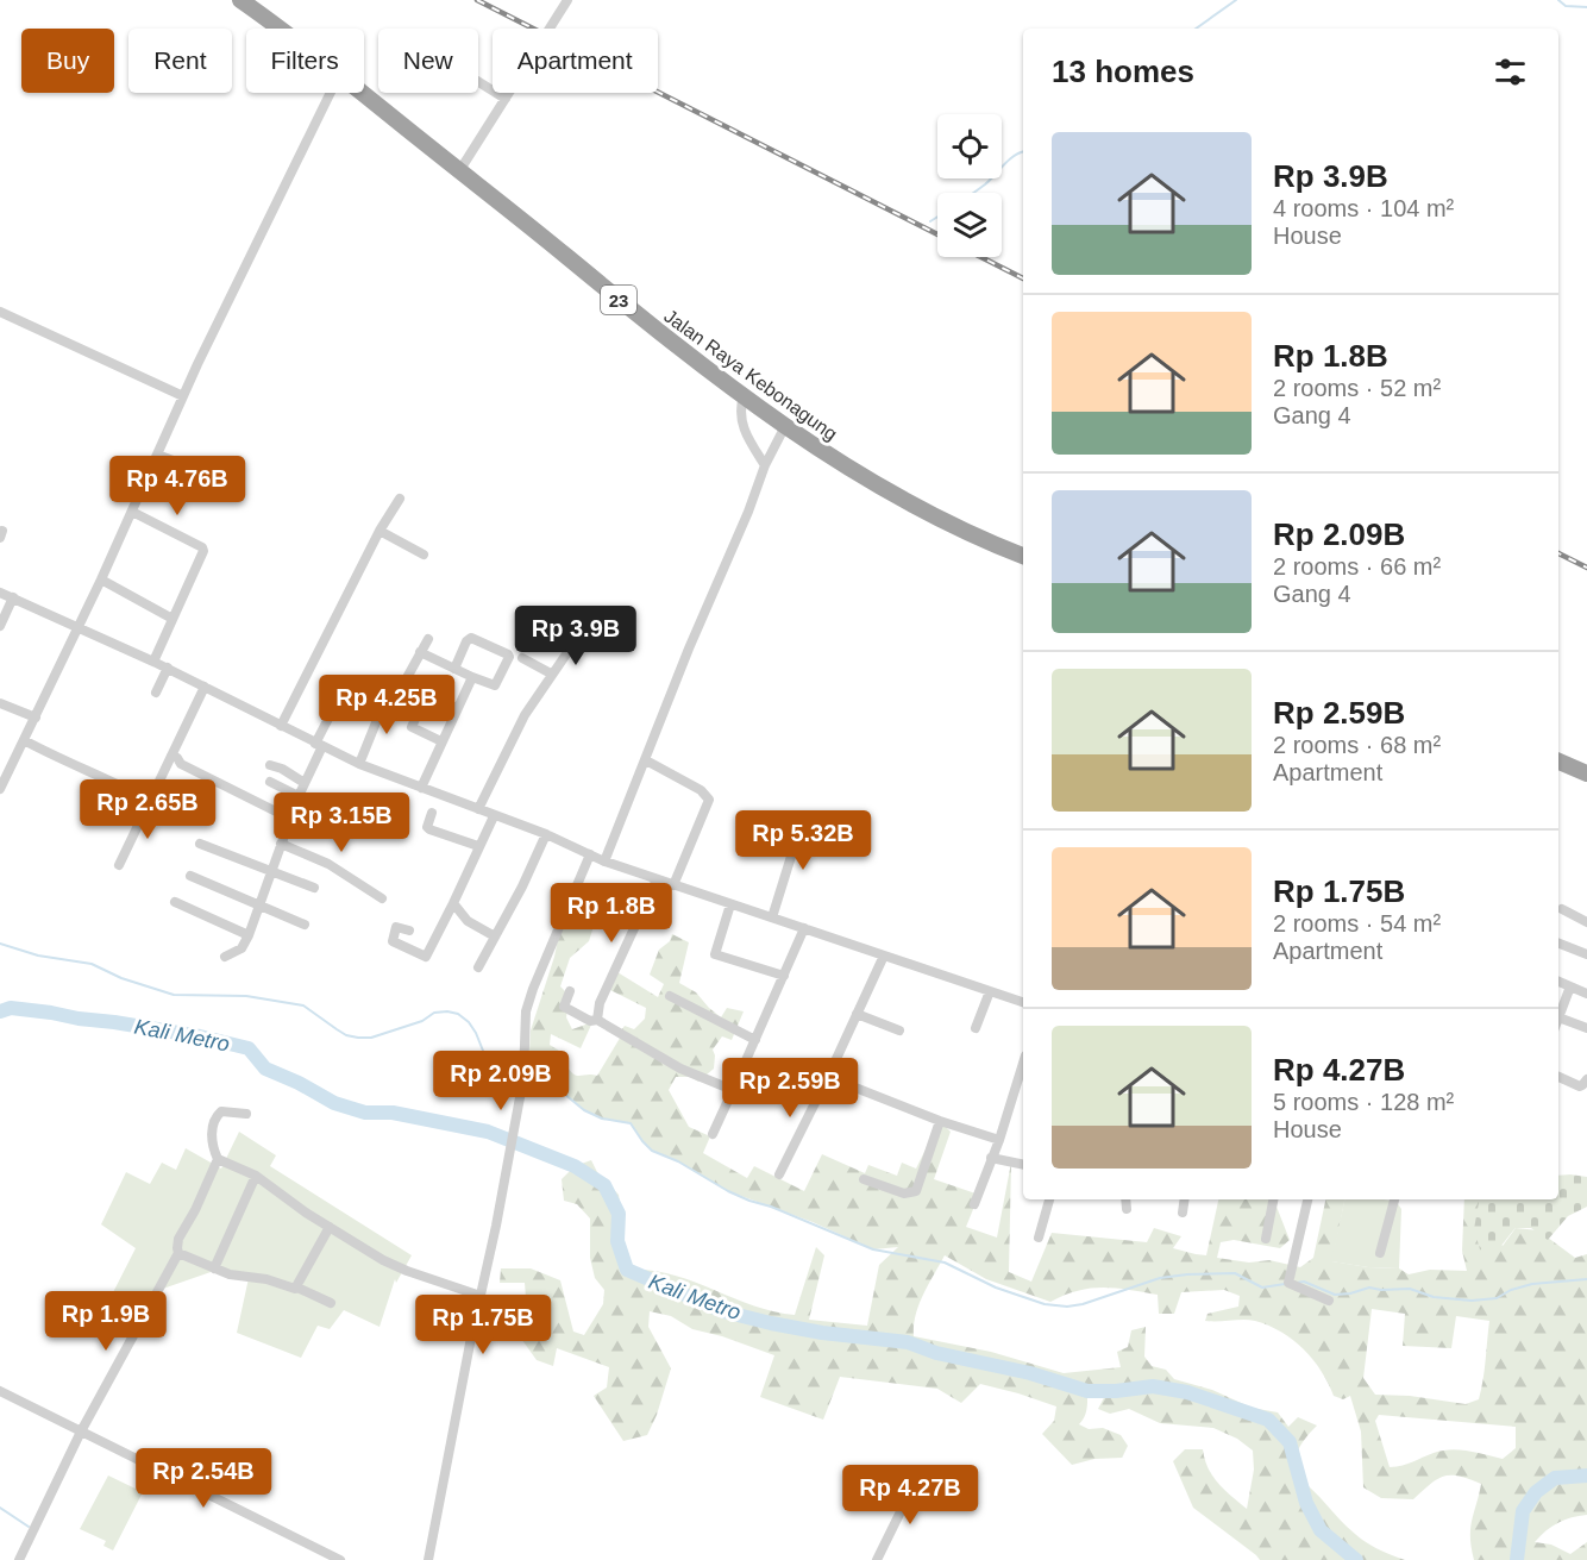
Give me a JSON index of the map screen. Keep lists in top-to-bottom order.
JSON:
{
  "streets": {
    "highway": ["23", "Jalan Raya Kebonagung"]
  },
  "water": ["Kali Metro"],
  "page": {
    "chip": [
      "Buy",
      "Rent",
      "Filters",
      "New",
      "Apartment"
    ],
    "heading": "13 homes",
    "list": [
      {
        "name": "Rp 3.9B",
        "note": "4 rooms · 104 m² · House"
      },
      {
        "name": "Rp 1.8B",
        "note": "2 rooms · 52 m² · Gang 4"
      },
      {
        "name": "Rp 2.09B",
        "note": "2 rooms · 66 m² · Gang 4"
      },
      {
        "name": "Rp 2.59B",
        "note": "2 rooms · 68 m² · Apartment"
      },
      {
        "name": "Rp 1.75B",
        "note": "2 rooms · 54 m² · Apartment"
      },
      {
        "name": "Rp 4.27B",
        "note": "5 rooms · 128 m² · House"
      }
    ],
    "price": [
      "Rp 4.76B",
      "Rp 3.9B",
      "Rp 4.25B",
      "Rp 2.65B",
      "Rp 3.15B",
      "Rp 5.32B",
      "Rp 1.8B",
      "Rp 2.09B",
      "Rp 2.59B",
      "Rp 1.9B",
      "Rp 1.75B",
      "Rp 2.54B",
      "Rp 4.27B"
    ]
  }
}
